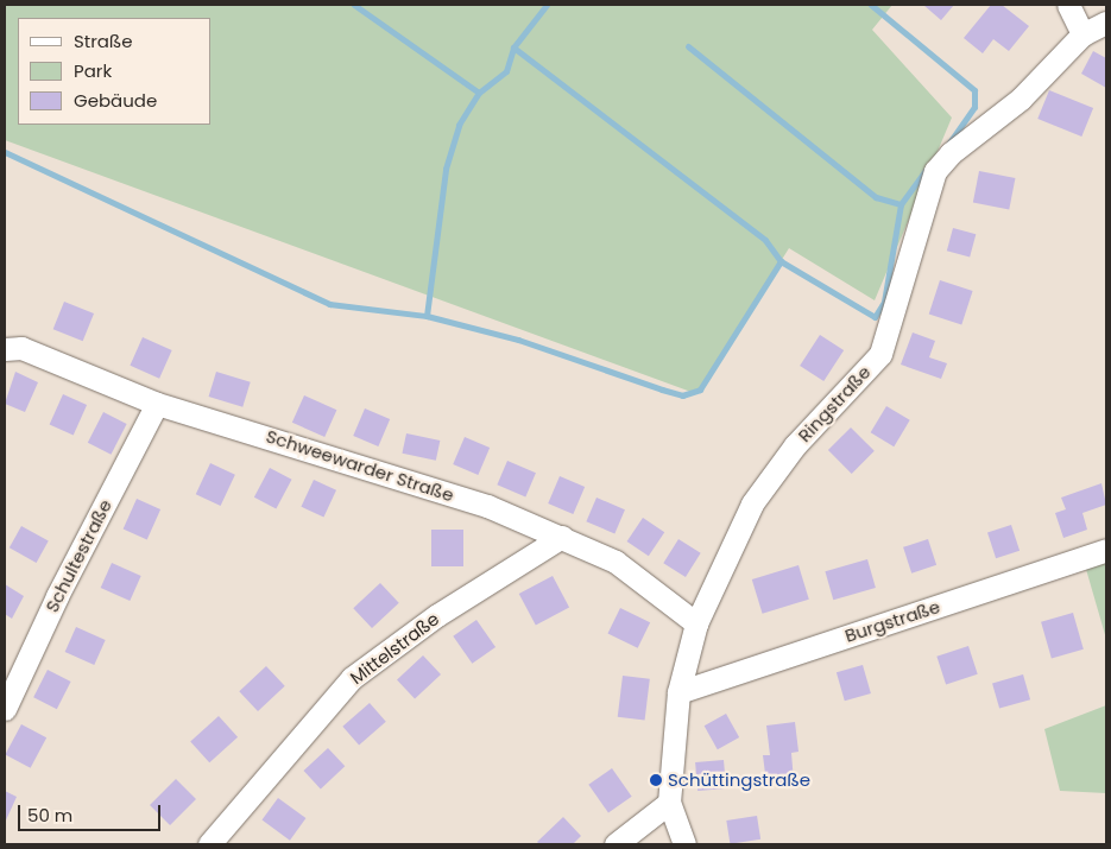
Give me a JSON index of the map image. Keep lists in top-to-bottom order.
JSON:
{
  "streets": {
    "street": [
      "Ringstraße",
      "Schweewarder Straße",
      "Schultestraße",
      "Burgstraße",
      "Mittelstraße"
    ]
  },
  "crossings": [
    ["Ringstraße", "Schweewarder Straße"],
    ["Ringstraße", "Burgstraße"],
    ["Schweewarder Straße", "Schultestraße"],
    ["Schweewarder Straße", "Mittelstraße"]
  ],
  "places": ["Schüttingstraße"],
  "legend": ["Straße", "Park", "Gebäude"],
  "scale_bar": "50 m"
}
